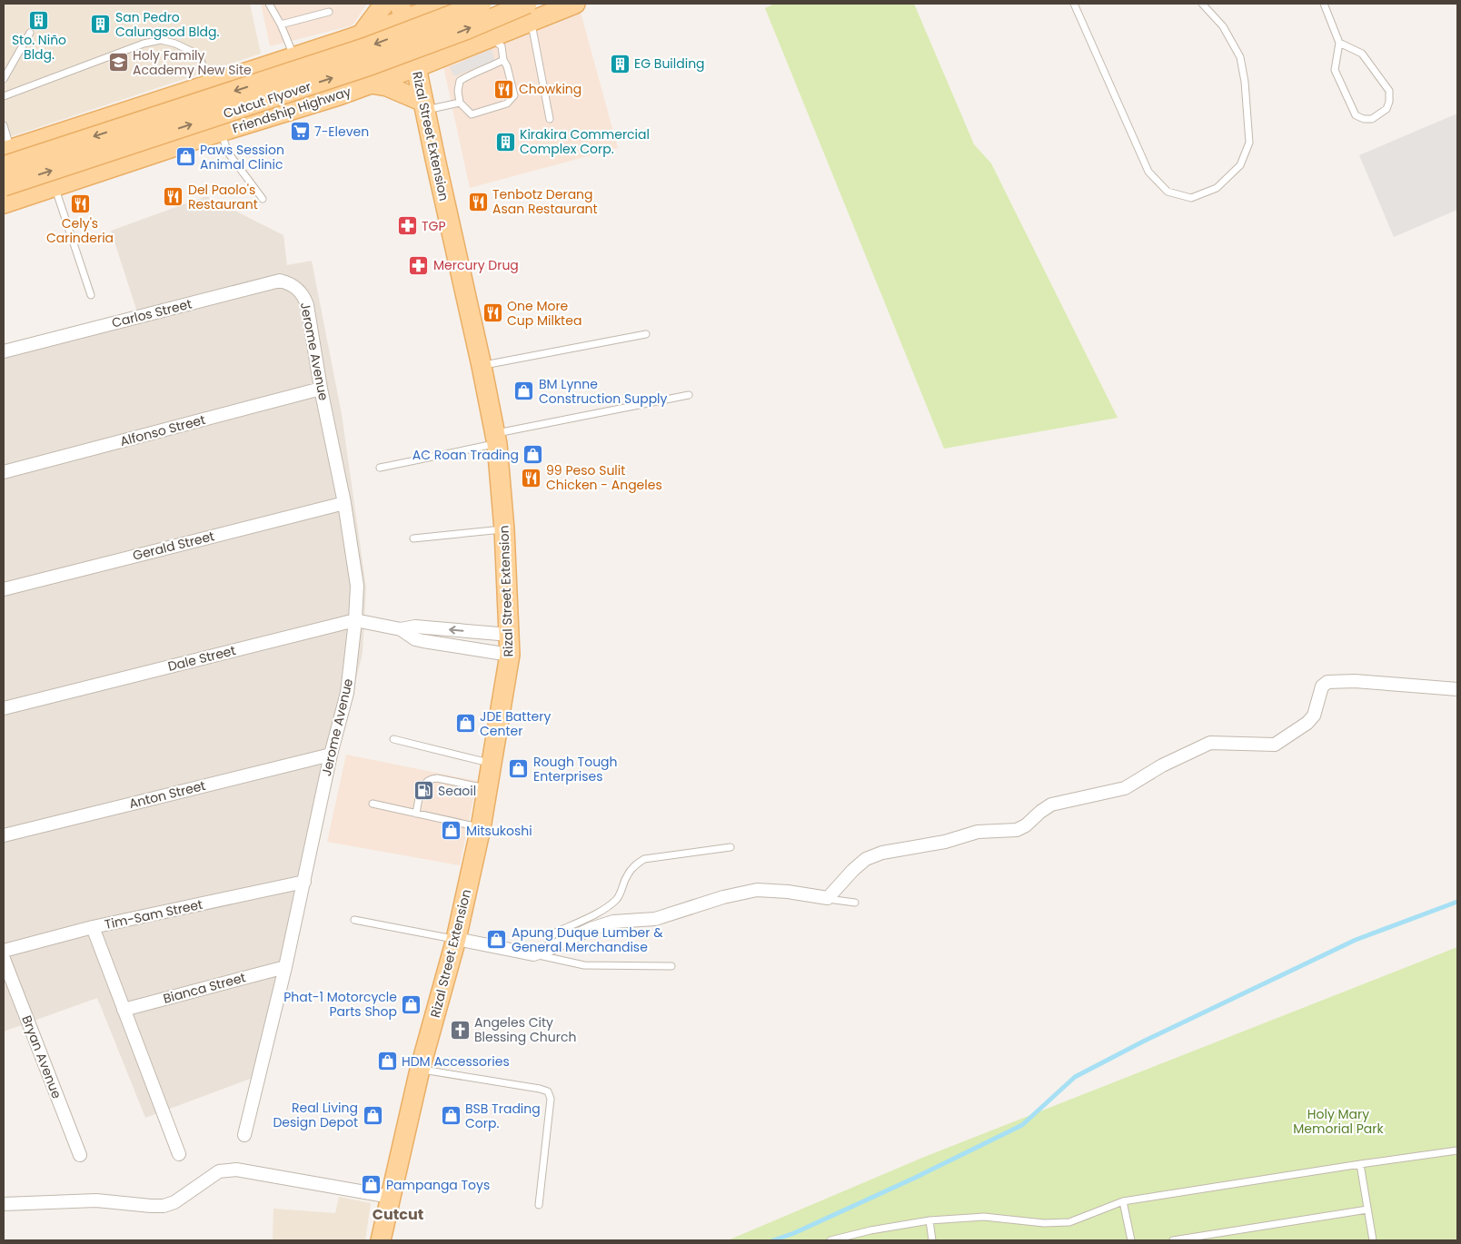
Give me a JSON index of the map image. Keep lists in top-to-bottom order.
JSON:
{
  "streets": {
    "main road": ["Cutcut Flyover", "Friendship Highway", "Rizal Street Extension"],
    "street": [
      "Carlos Street",
      "Jerome Avenue",
      "Alfonso Street",
      "Gerald Street",
      "Dale Street",
      "Anton Street",
      "Tim-Sam Street",
      "Bianca Street",
      "Bryan Avenue"
    ]
  },
  "crossings": [
    ["Cutcut Flyover", "Friendship Highway"],
    ["Friendship Highway", "Rizal Street Extension"],
    ["Rizal Street Extension", "Dale Street"],
    ["Carlos Street", "Jerome Avenue"],
    ["Jerome Avenue", "Alfonso Street"],
    ["Jerome Avenue", "Gerald Street"],
    ["Jerome Avenue", "Dale Street"],
    ["Jerome Avenue", "Anton Street"],
    ["Jerome Avenue", "Tim-Sam Street"],
    ["Jerome Avenue", "Bianca Street"]
  ],
  "districts": ["Cutcut"],
  "parks": ["Holy Mary Memorial Park"],
  "places": {
    "building": [
      "Sto. Niño Bldg.",
      "San Pedro Calungsod Bldg.",
      "EG Building",
      "Kirakira Commercial Complex Corp."
    ],
    "school or university": ["Holy Family Academy New Site"],
    "restaurant": [
      "Chowking",
      "Del Paolo's Restaurant",
      "Tenbotz Derang Asan Restaurant",
      "Cely's Carinderia",
      "One More Cup Milktea",
      "99 Peso Sulit Chicken - Angeles"
    ],
    "supermarket": ["7-Eleven"],
    "shop": [
      "Paws Session Animal Clinic",
      "BM Lynne Construction Supply",
      "AC Roan Trading",
      "JDE Battery Center",
      "Rough Tough Enterprises",
      "Mitsukoshi",
      "Apung Duque Lumber & General Merchandise",
      "Phat-1 Motorcycle Parts Shop",
      "HDM Accessories",
      "Real Living Design Depot",
      "BSB Trading Corp.",
      "Pampanga Toys"
    ],
    "pharmacy": ["TGP", "Mercury Drug"],
    "fuel station": ["Seaoil"],
    "church": ["Angeles City Blessing Church"]
  }
}
